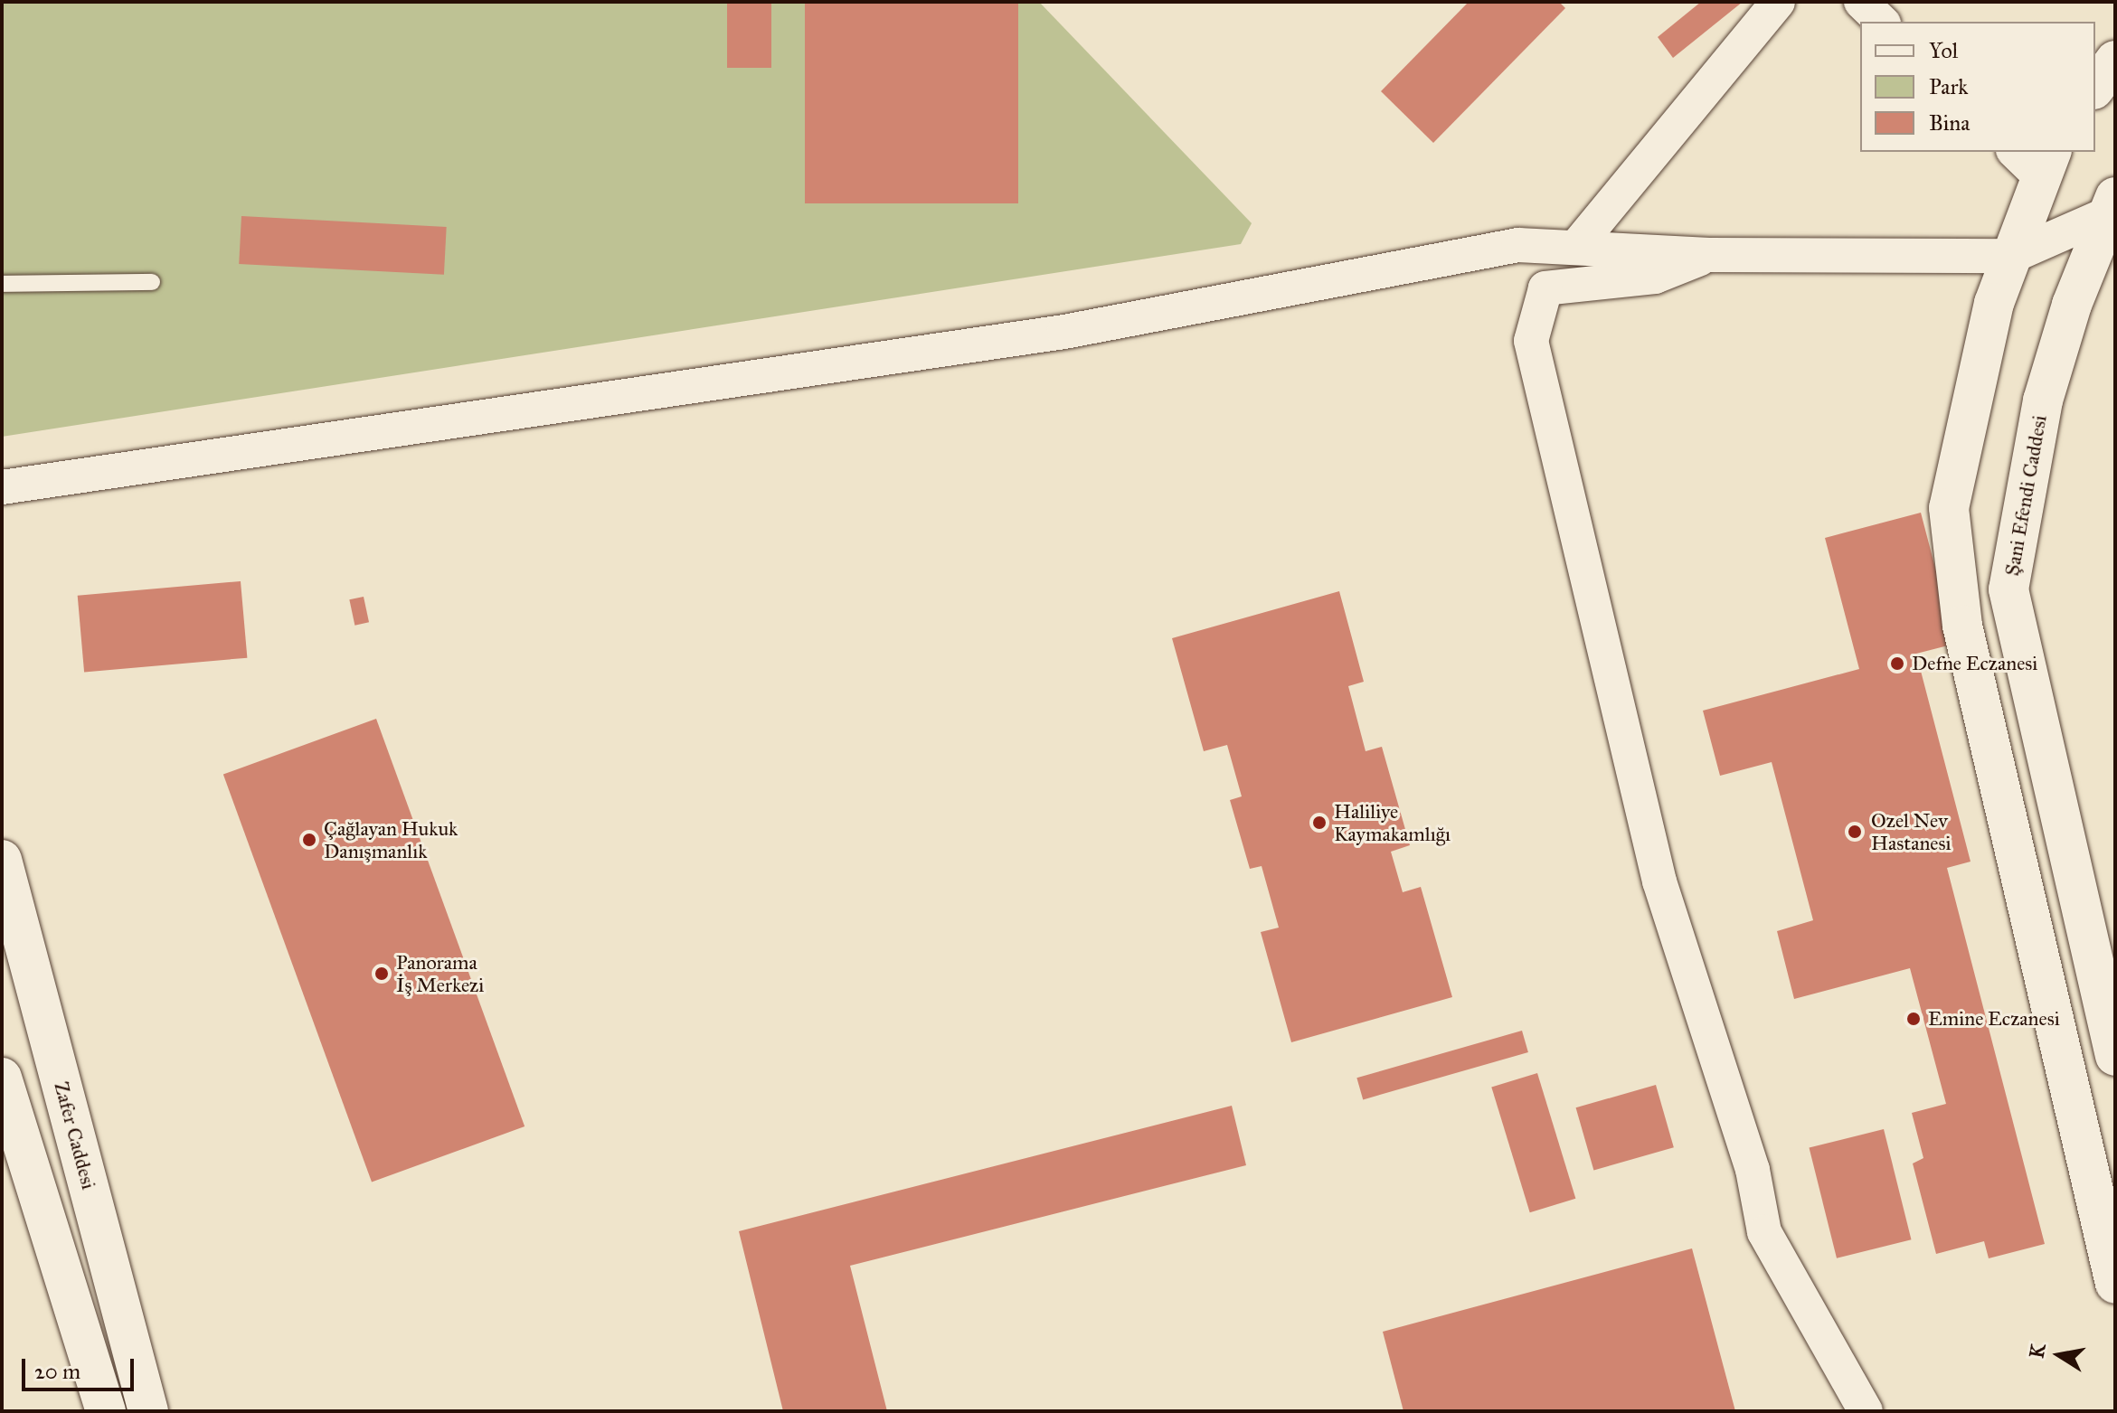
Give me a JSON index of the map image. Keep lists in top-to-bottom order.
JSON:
{
  "streets": {
    "main road": ["Şani Efendi Caddesi", "Zafer Caddesi"]
  },
  "places": [
    "Defne Eczanesi",
    "Haliliye Kaymakamlığı",
    "Ozel Nev Hastanesi",
    "Çağlayan Hukuk Danışmanlık",
    "Panorama İş Merkezi",
    "Emine Eczanesi"
  ],
  "legend": ["Yol", "Park", "Bina"],
  "scale_bar": "20 m",
  "north": "left"
}
